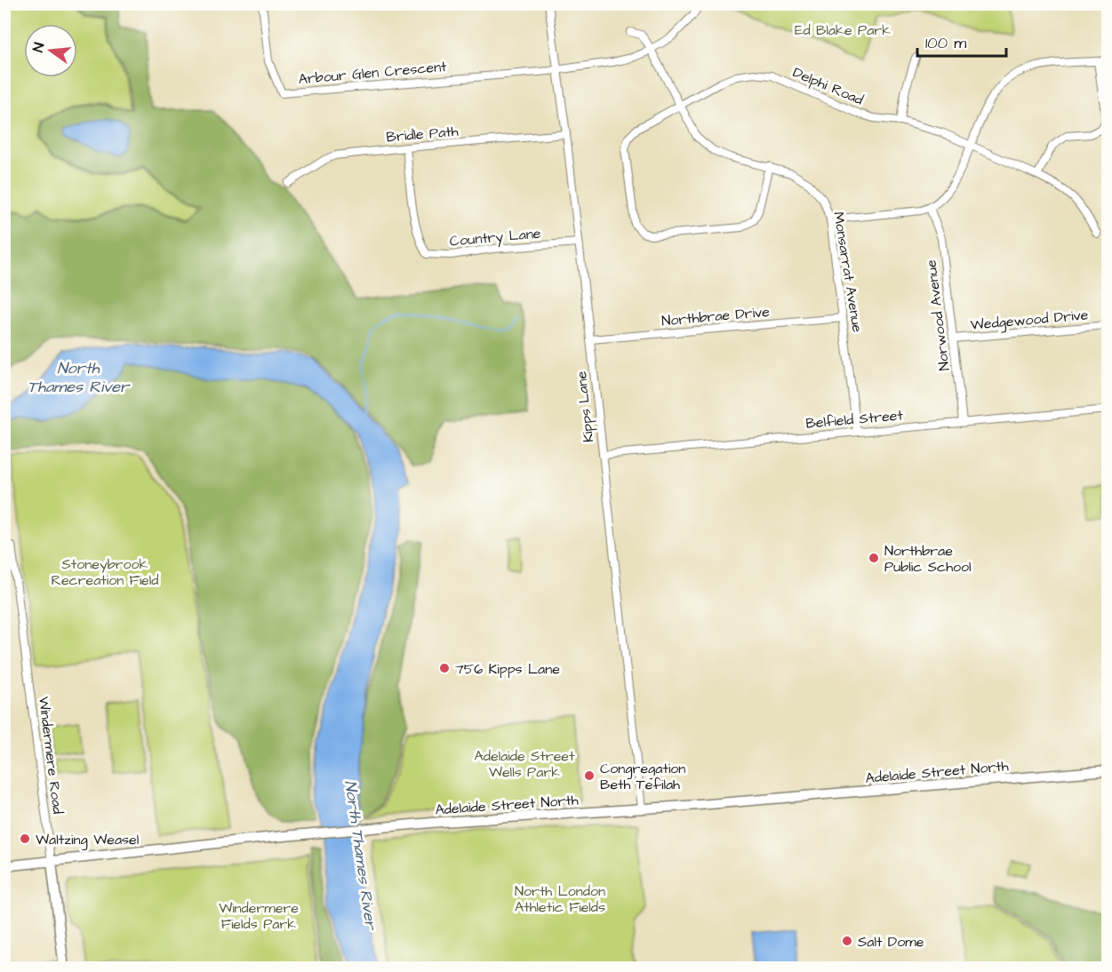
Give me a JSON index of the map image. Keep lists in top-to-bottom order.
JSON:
{
  "streets": {
    "main road": ["Windermere Road", "Adelaide Street North"],
    "street": [
      "Arbour Glen Crescent",
      "Delphi Road",
      "Bridle Path",
      "Country Lane",
      "Monsarrat Avenue",
      "Northbrae Drive",
      "Norwood Avenue",
      "Wedgewood Drive",
      "Kipps Lane",
      "Belfield Street"
    ]
  },
  "crossings": [
    ["Arbour Glen Crescent", "Kipps Lane"],
    ["Delphi Road", "Monsarrat Avenue"],
    ["Bridle Path", "Country Lane"],
    ["Bridle Path", "Kipps Lane"],
    ["Country Lane", "Kipps Lane"],
    ["Monsarrat Avenue", "Northbrae Drive"],
    ["Monsarrat Avenue", "Belfield Street"],
    ["Northbrae Drive", "Kipps Lane"],
    ["Norwood Avenue", "Wedgewood Drive"],
    ["Norwood Avenue", "Belfield Street"],
    ["Kipps Lane", "Belfield Street"],
    ["Kipps Lane", "Adelaide Street North"],
    ["Windermere Road", "Adelaide Street North"]
  ],
  "water": ["North Thames River"],
  "parks": [
    "Ed Blake Park",
    "Stoneybrook Recreation Field",
    "Adelaide Street Wells Park",
    "North London Athletic Fields",
    "Windermere Fields Park"
  ],
  "places": [
    "Northbrae Public School",
    "756 Kipps Lane",
    "Congregation Beth Tefilah",
    "Waltzing Weasel",
    "Salt Dome"
  ],
  "scale_bar": "100 m",
  "north": "left"
}
